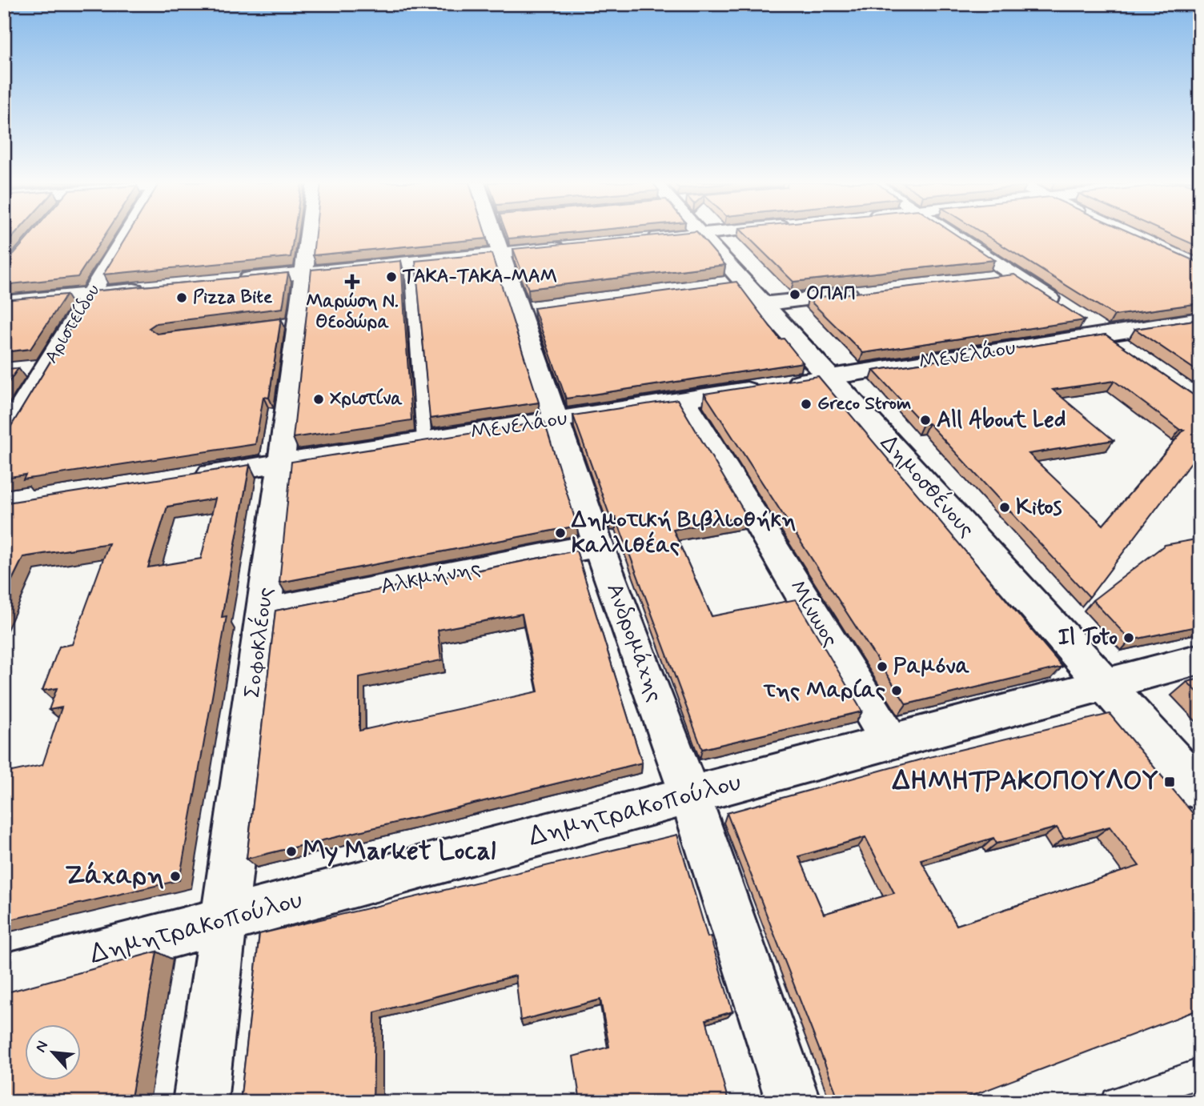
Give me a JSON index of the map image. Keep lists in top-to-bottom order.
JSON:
{
  "streets": {
    "street": [
      "Αριστείδου",
      "Μενελάου",
      "Δημοσθένους",
      "Αλκμήνης",
      "Μίνωος",
      "Σοφοκλέους",
      "Ανδρομάχης",
      "Δημητρακοπούλου"
    ]
  },
  "crossings": [
    ["Μενελάου", "Δημοσθένους"],
    ["Μενελάου", "Μίνωος"],
    ["Μενελάου", "Σοφοκλέους"],
    ["Μενελάου", "Ανδρομάχης"],
    ["Δημοσθένους", "Δημητρακοπούλου"],
    ["Αλκμήνης", "Σοφοκλέους"],
    ["Αλκμήνης", "Ανδρομάχης"],
    ["Μίνωος", "Δημητρακοπούλου"],
    ["Σοφοκλέους", "Δημητρακοπούλου"],
    ["Ανδρομάχης", "Δημητρακοπούλου"]
  ],
  "places": {
    "other": [
      "ΤΑΚΑ-ΤΑΚΑ-ΜΑΜ",
      "ΟΠΑΠ",
      "Pizza Bite",
      "Χριστίνα",
      "Greco Strom",
      "All About Led",
      "Kitos",
      "Δημοτική Βιβλιοθήκη Καλλιθέας",
      "Il Toto",
      "Ραμόνα",
      "της Μαρίας",
      "My Market Local",
      "Ζάχαρη"
    ],
    "health": ["Μαρώση Ν. Θεοδώρα"],
    "transit": ["ΔΗΜΗΤΡΑΚΟΠΟΥΛΟΥ"]
  },
  "north": "top left"
}
